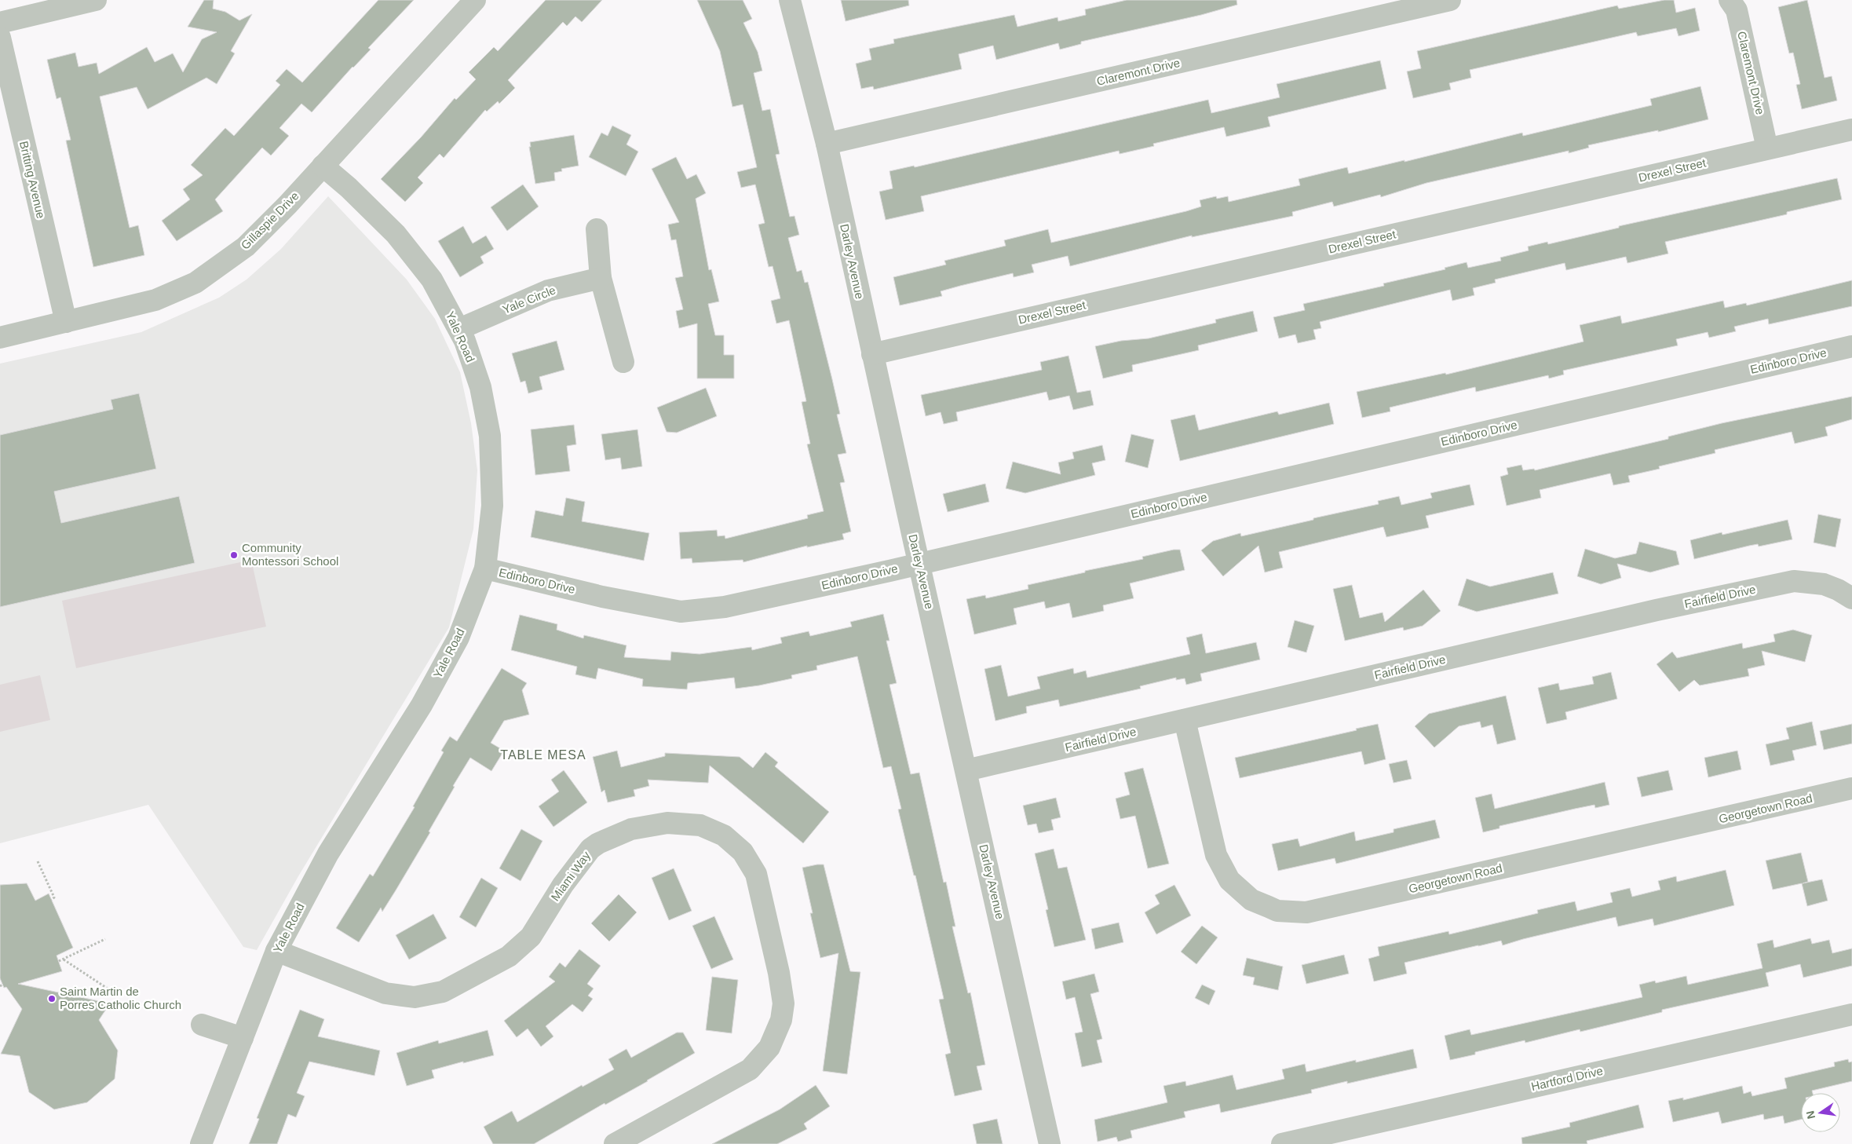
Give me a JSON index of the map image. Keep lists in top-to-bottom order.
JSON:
{
  "streets": {
    "street": [
      "Claremont Drive",
      "Drexel Street",
      "Britting Avenue",
      "Gillaspie Drive",
      "Darley Avenue",
      "Yale Circle",
      "Yale Road",
      "Edinboro Drive",
      "Fairfield Drive",
      "Georgetown Road",
      "Miami Way",
      "Hartford Drive"
    ]
  },
  "crossings": [
    ["Claremont Drive", "Drexel Street"],
    ["Claremont Drive", "Darley Avenue"],
    ["Drexel Street", "Darley Avenue"],
    ["Britting Avenue", "Gillaspie Drive"],
    ["Gillaspie Drive", "Yale Road"],
    ["Darley Avenue", "Edinboro Drive"],
    ["Darley Avenue", "Fairfield Drive"],
    ["Yale Circle", "Yale Road"],
    ["Yale Road", "Edinboro Drive"],
    ["Yale Road", "Miami Way"],
    ["Fairfield Drive", "Georgetown Road"]
  ],
  "districts": ["TABLE MESA"],
  "places": ["Community Montessori School", "Saint Martin de Porres Catholic Church"],
  "north": "left"
}
